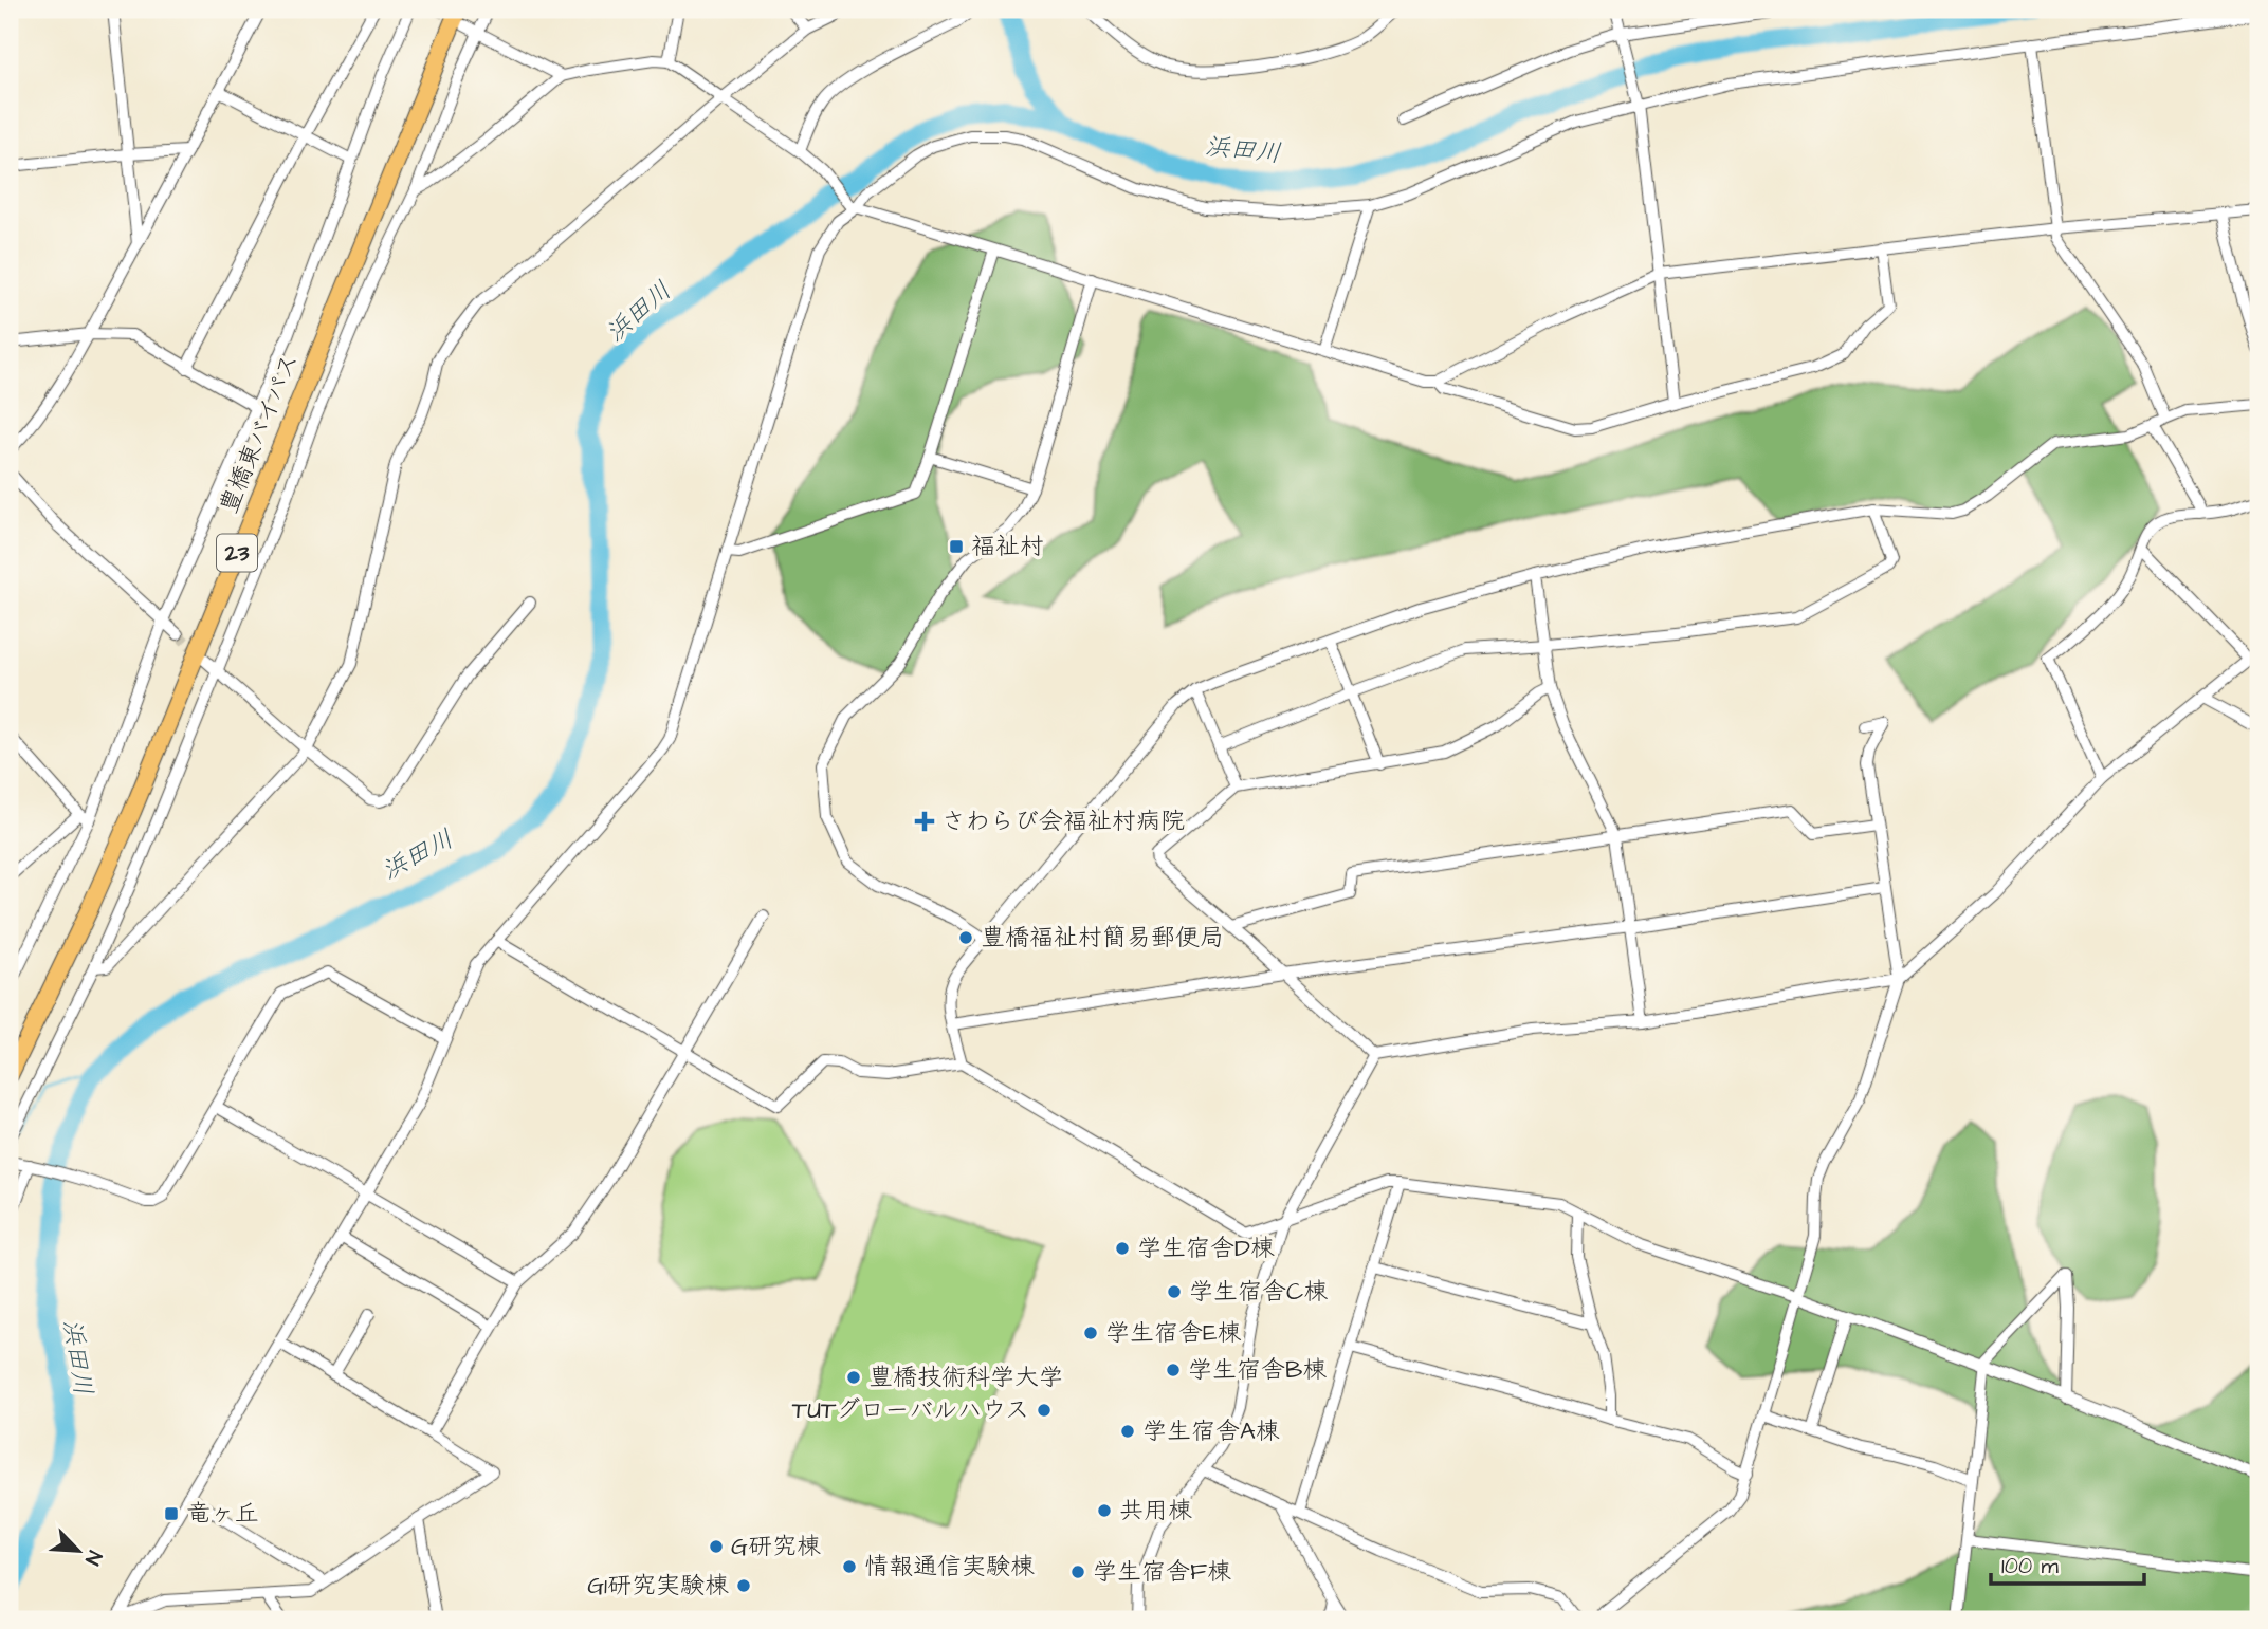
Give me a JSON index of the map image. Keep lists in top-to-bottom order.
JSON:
{
  "streets": {
    "highway": ["豊橋東バイパス", "23"]
  },
  "water": ["浜田川"],
  "places": {
    "transit": ["福祉村", "竜ヶ丘"],
    "health": ["さわらび会福祉村病院"],
    "other": [
      "豊橋福祉村簡易郵便局",
      "学生宿舎D棟",
      "学生宿舎C棟",
      "学生宿舎E棟",
      "学生宿舎B棟",
      "豊橋技術科学大学",
      "TUTグローバルハウス",
      "学生宿舎A棟",
      "共用棟",
      "G研究棟",
      "情報通信実験棟",
      "学生宿舎F棟",
      "G1研究実験棟"
    ]
  },
  "scale_bar": "100 m",
  "north": "bottom right"
}
